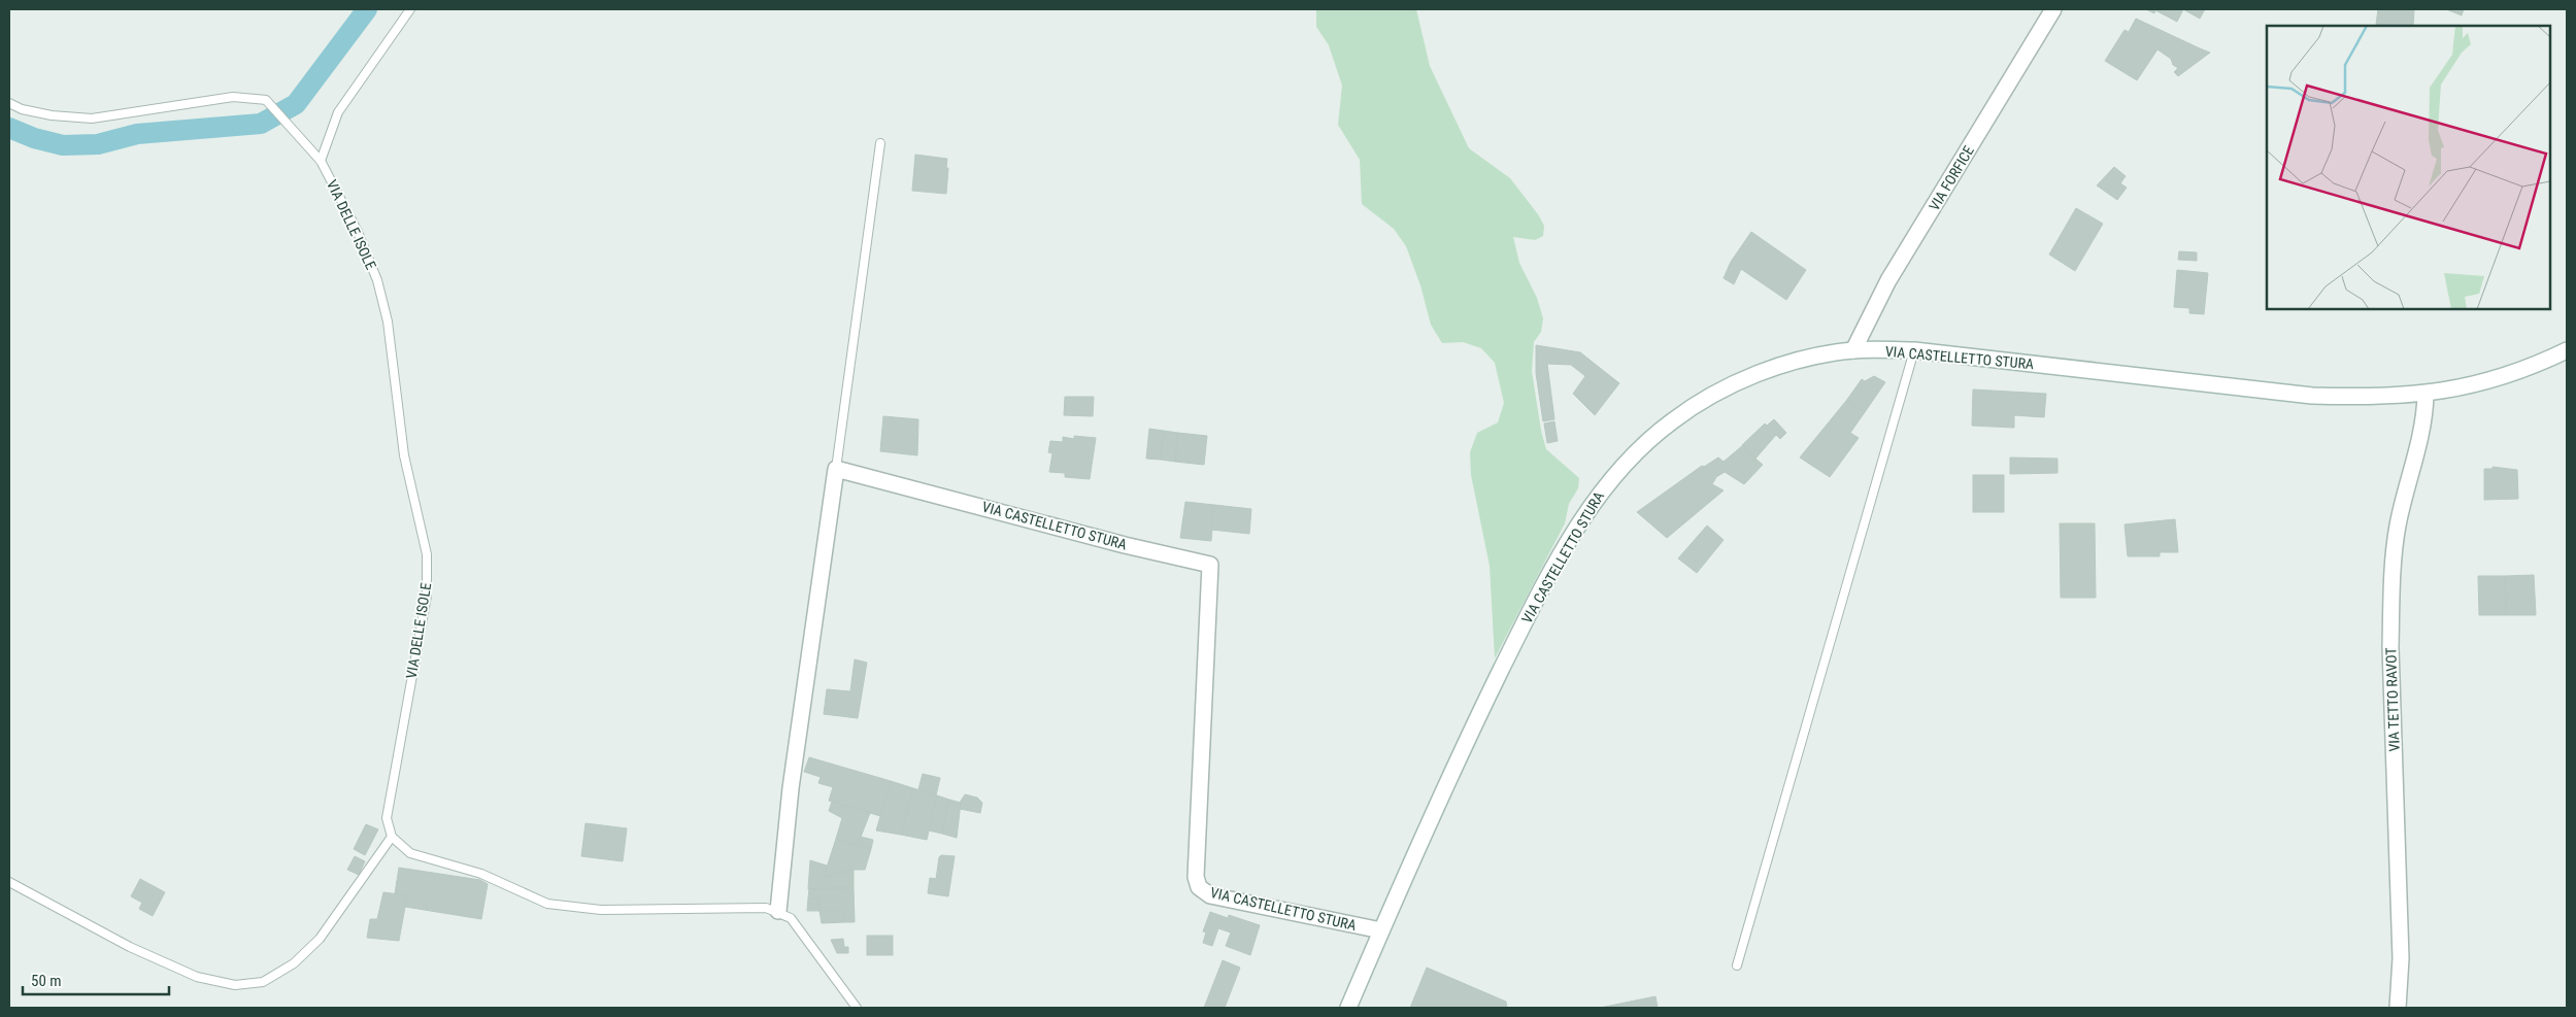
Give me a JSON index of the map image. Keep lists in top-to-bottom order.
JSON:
{
  "streets": {
    "street": ["VIA FORFICE", "VIA CASTELLETTO STURA", "VIA TETTO RAVOT"],
    "lane": ["VIA DELLE ISOLE"]
  },
  "crossings": [
    ["VIA FORFICE", "VIA CASTELLETTO STURA"],
    ["VIA CASTELLETTO STURA", "VIA TETTO RAVOT"]
  ],
  "scale_bar": "50 m"
}
